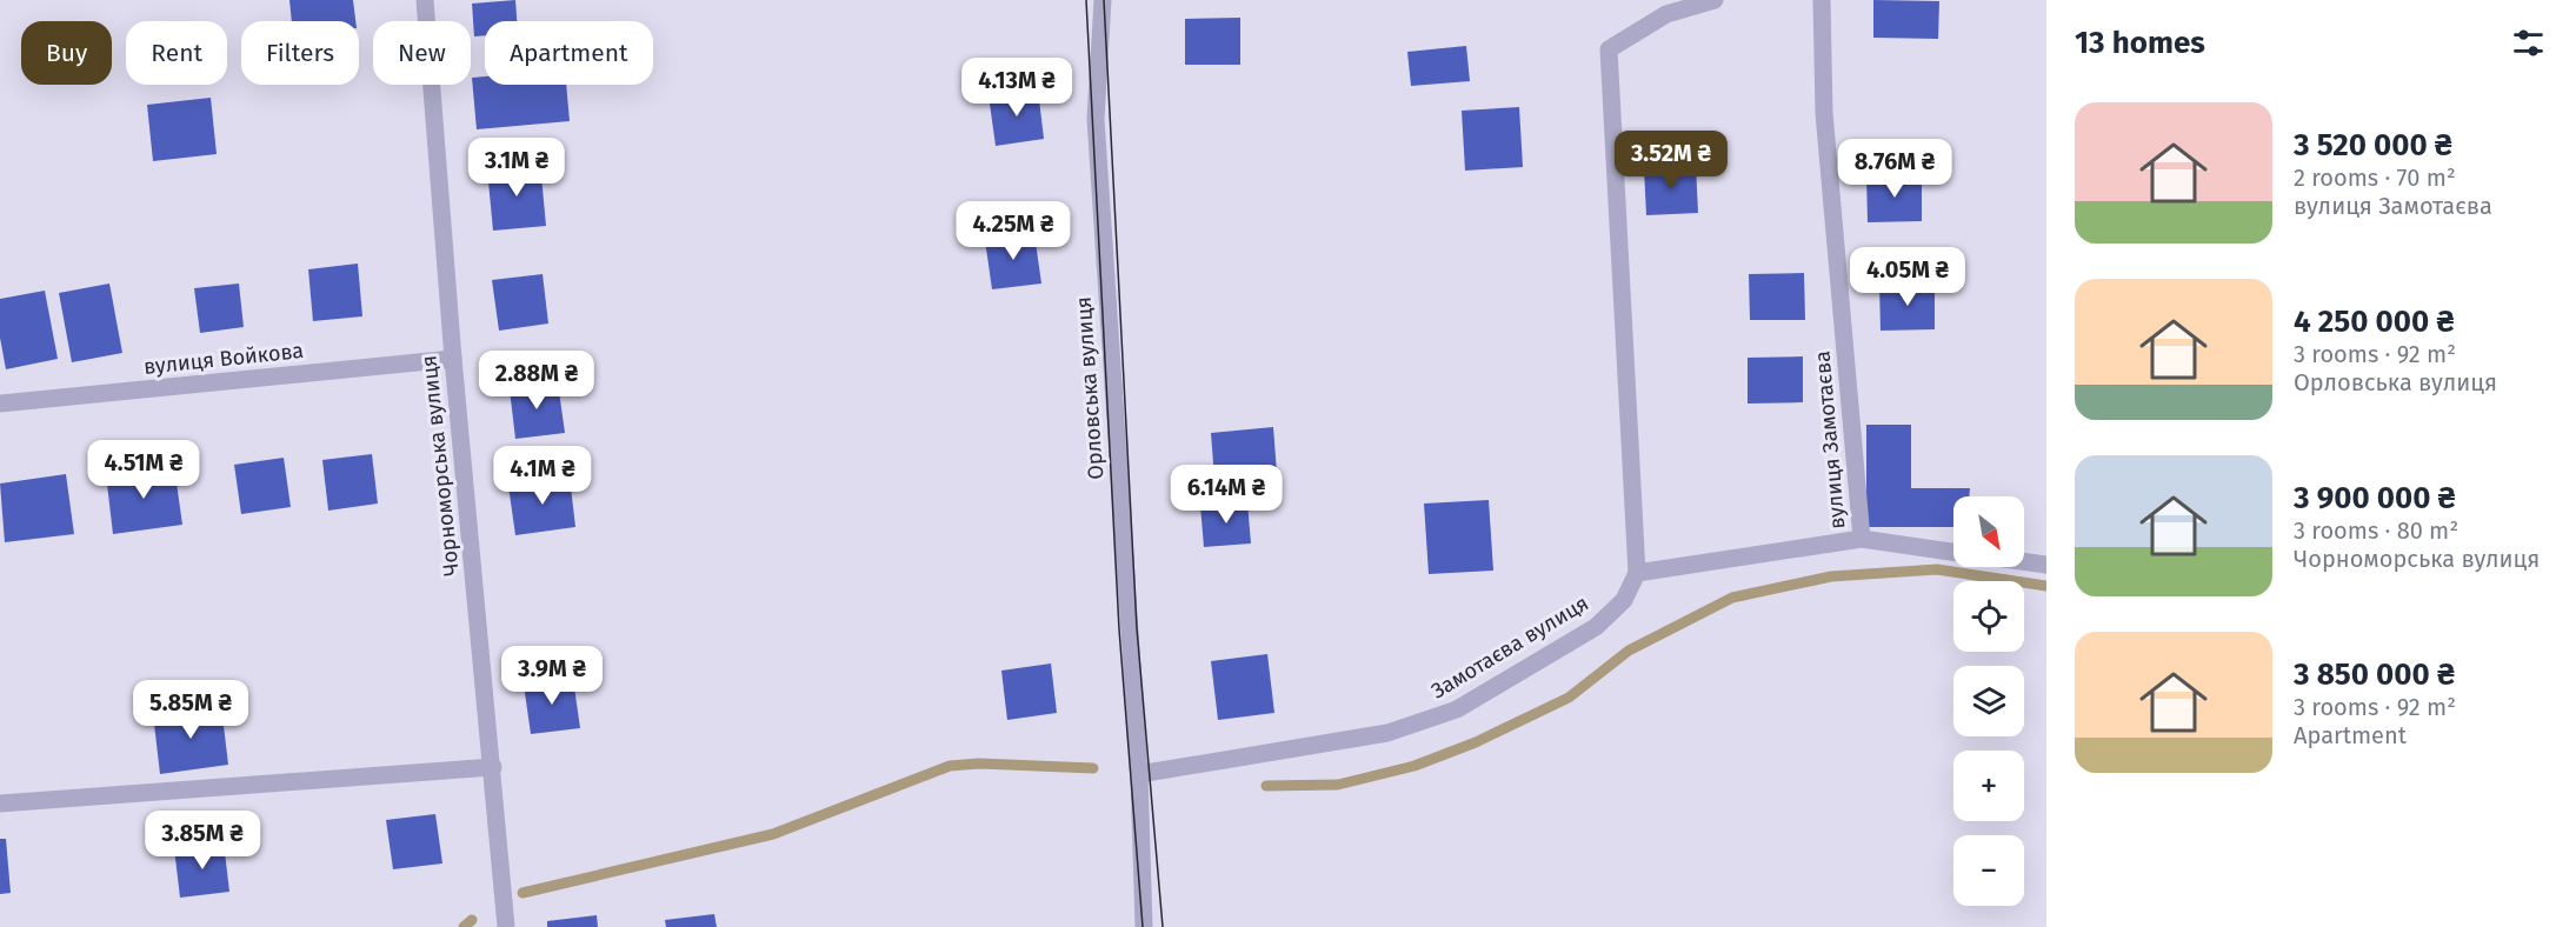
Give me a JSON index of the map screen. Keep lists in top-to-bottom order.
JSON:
{
  "streets": {
    "street": [
      "вулиця Войкова",
      "Орловська вулиця",
      "вулиця Замотаєва",
      "Чорноморська вулиця",
      "Замотаєва вулиця"
    ]
  },
  "crossings": [
    ["вулиця Войкова", "Чорноморська вулиця"],
    ["Орловська вулиця", "Замотаєва вулиця"]
  ],
  "north": "bottom right",
  "page": {
    "heading": "13 homes",
    "chip": [
      "Buy",
      "Rent",
      "Filters",
      "New",
      "Apartment"
    ],
    "price": [
      "4.13M ₴",
      "3.52M ₴",
      "3.1M ₴",
      "8.76M ₴",
      "4.25M ₴",
      "4.05M ₴",
      "2.88M ₴",
      "4.51M ₴",
      "4.1M ₴",
      "6.14M ₴",
      "3.9M ₴",
      "5.85M ₴",
      "3.85M ₴"
    ],
    "list": [
      {
        "name": "3 520 000 ₴",
        "note": "2 rooms · 70 m² · вулиця Замотаєва"
      },
      {
        "name": "4 250 000 ₴",
        "note": "3 rooms · 92 m² · Орловська вулиця"
      },
      {
        "name": "3 900 000 ₴",
        "note": "3 rooms · 80 m² · Чорноморська вулиця"
      },
      {
        "name": "3 850 000 ₴",
        "note": "3 rooms · 92 m² · Apartment"
      }
    ],
    "map_buttons": ["+", "−"]
  }
}
